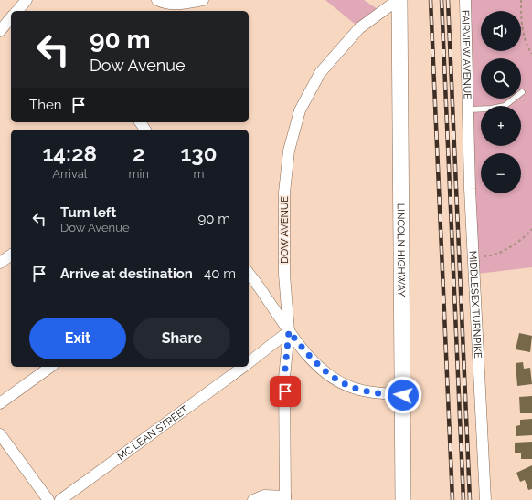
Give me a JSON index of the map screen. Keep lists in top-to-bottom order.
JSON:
{
  "streets": {
    "main road": ["LINCOLN HIGHWAY"],
    "street": [
      "FAIRVIEW AVENUE",
      "DOW AVENUE",
      "MIDDLESEX TURNPIKE",
      "MC LEAN STREET"
    ]
  },
  "crossings": [
    ["FAIRVIEW AVENUE", "MIDDLESEX TURNPIKE"],
    ["DOW AVENUE", "LINCOLN HIGHWAY"],
    ["DOW AVENUE", "MC LEAN STREET"]
  ],
  "page": {
    "map_buttons": ["+", "−"],
    "turn": ["90 m", "Dow Avenue"],
    "then": "Then",
    "eta": [
      "14:28",
      "Arrival",
      "2",
      "min",
      "130",
      "m"
    ],
    "list": [
      {
        "name": "Turn left",
        "note": "Dow Avenue",
        "value": "90 m"
      },
      {
        "name": "Arrive at destination",
        "value": "40 m"
      }
    ],
    "buttons": ["Exit", "Share"]
  }
}
